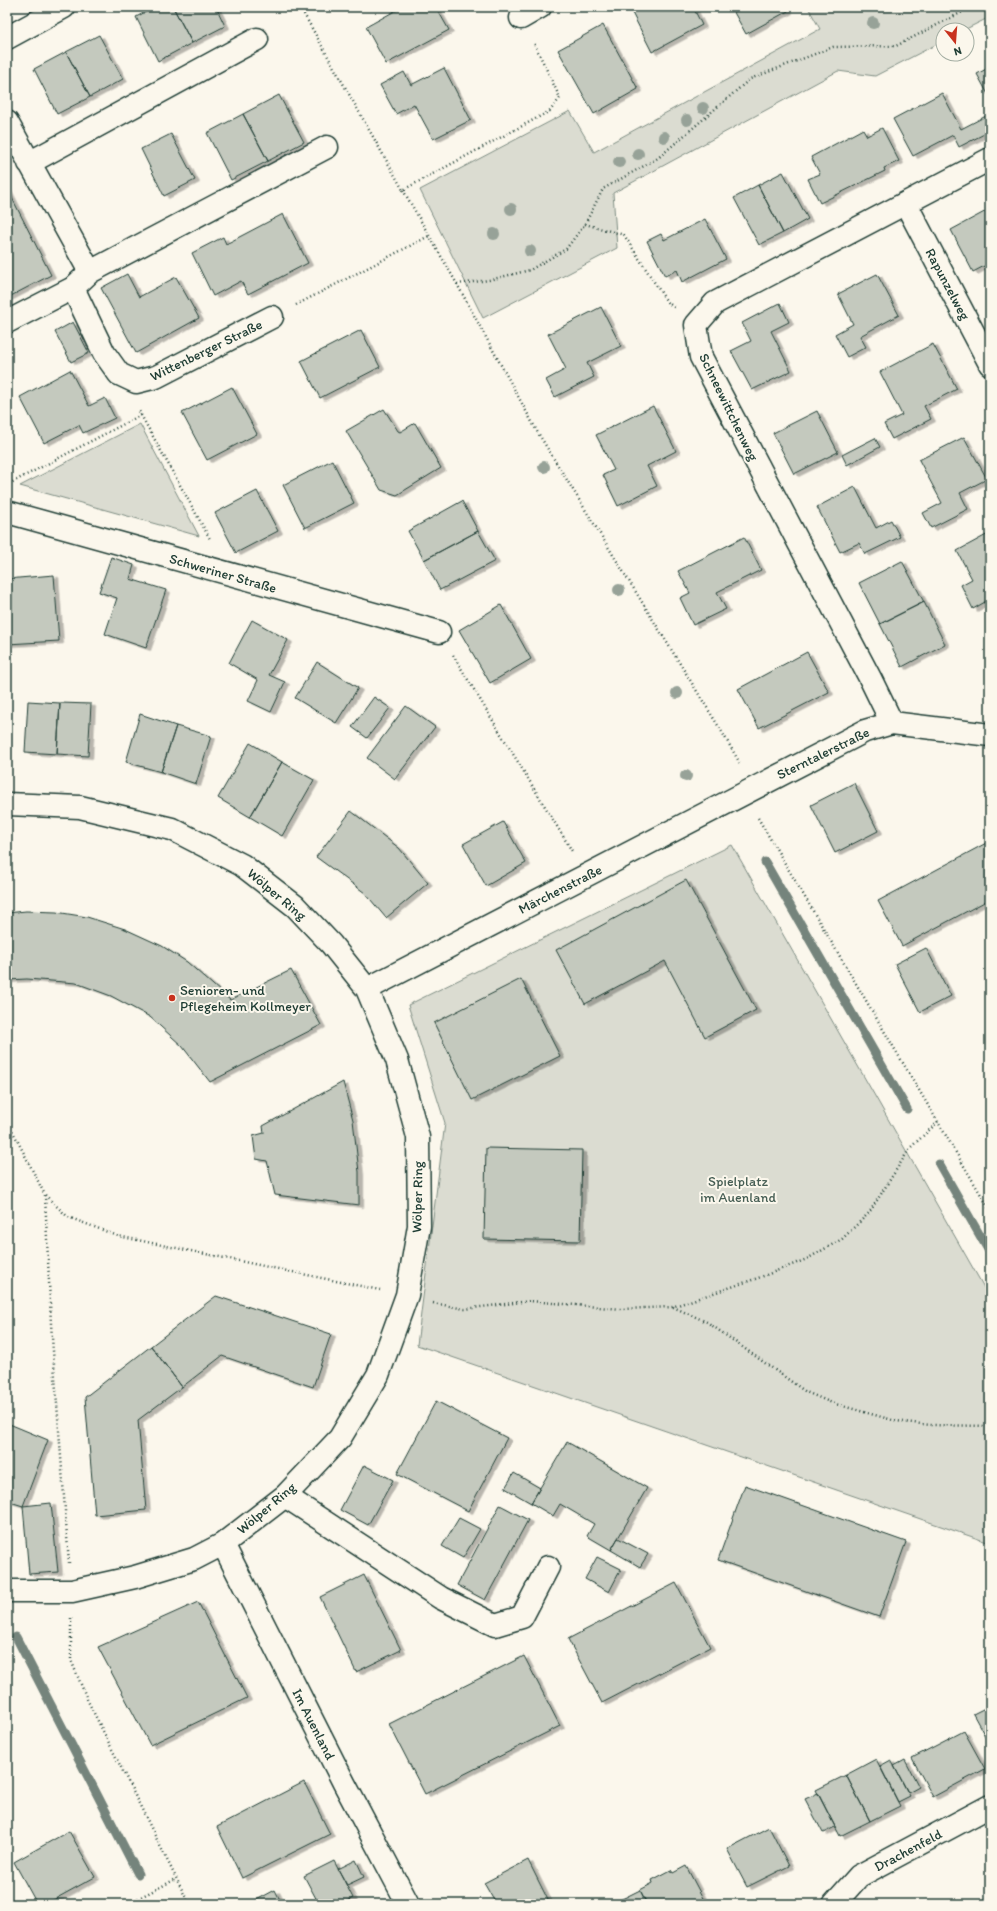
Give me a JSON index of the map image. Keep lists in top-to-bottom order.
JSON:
{
  "streets": {
    "street": [
      "Rapunzelweg",
      "Wittenberger Straße",
      "Schneewittchenweg",
      "Schweriner Straße",
      "Sterntalerstraße",
      "Märchenstraße",
      "Wölper Ring",
      "Im Auenland",
      "Drachenfeld"
    ]
  },
  "crossings": [
    ["Schneewittchenweg", "Sterntalerstraße"],
    ["Sterntalerstraße", "Märchenstraße"],
    ["Märchenstraße", "Wölper Ring"],
    ["Wölper Ring", "Im Auenland"]
  ],
  "parks": ["Spielplatz im Auenland"],
  "places": ["Senioren- und Pflegeheim Kollmeyer"],
  "north": "bottom"
}
